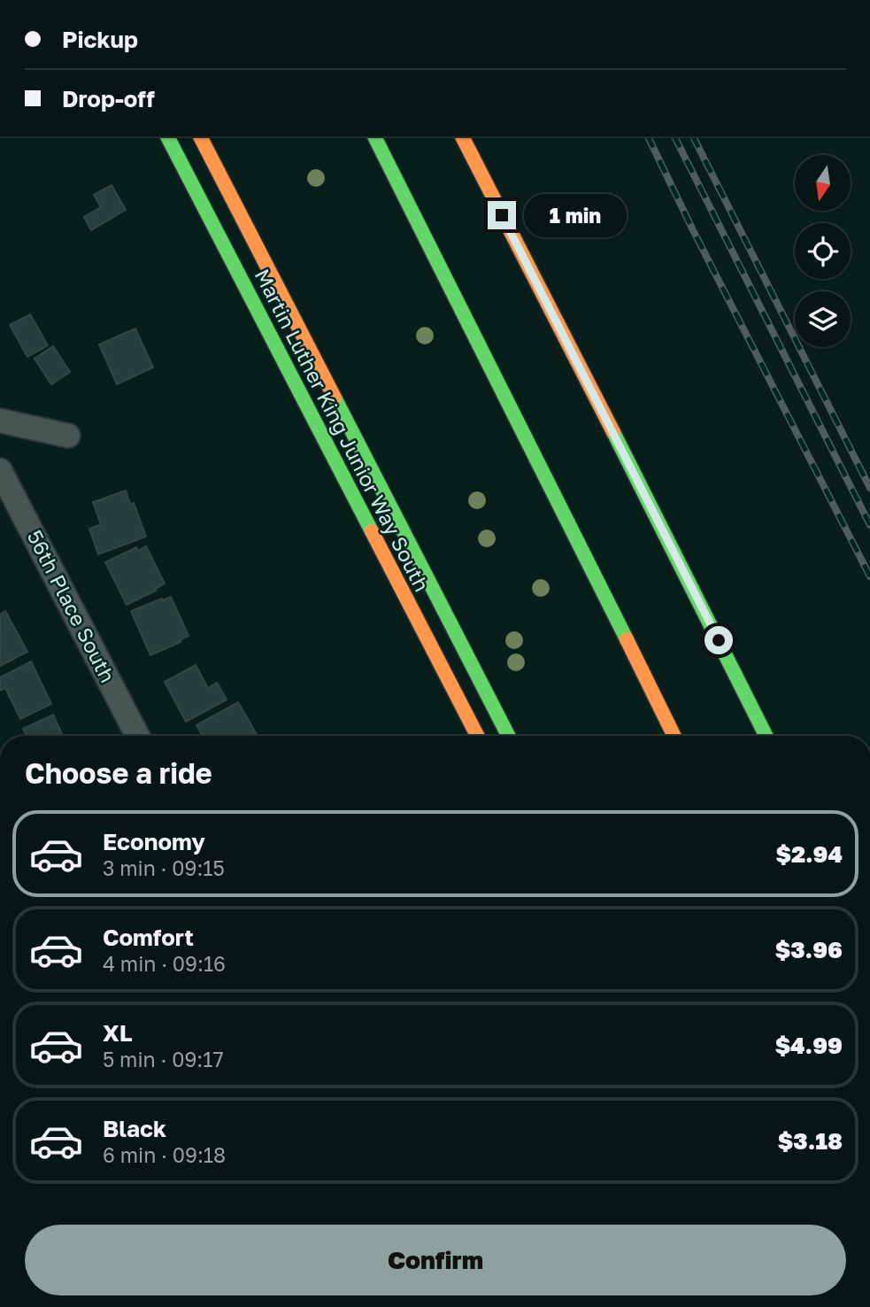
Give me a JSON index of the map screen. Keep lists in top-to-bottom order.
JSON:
{
  "streets": {
    "main road": ["Martin Luther King Junior Way South"],
    "street": ["56th Place South"]
  },
  "north": "bottom",
  "page": {
    "banner": ["Pickup", "Drop-off"],
    "bubble": "1 min",
    "heading": "Choose a ride",
    "list": [
      {
        "name": "Economy",
        "note": "3 min · 09:15",
        "value": "$2.94"
      },
      {
        "name": "Comfort",
        "note": "4 min · 09:16",
        "value": "$3.96"
      },
      {
        "name": "XL",
        "note": "5 min · 09:17",
        "value": "$4.99"
      },
      {
        "name": "Black",
        "note": "6 min · 09:18",
        "value": "$3.18"
      }
    ],
    "buttons": "Confirm"
  }
}
